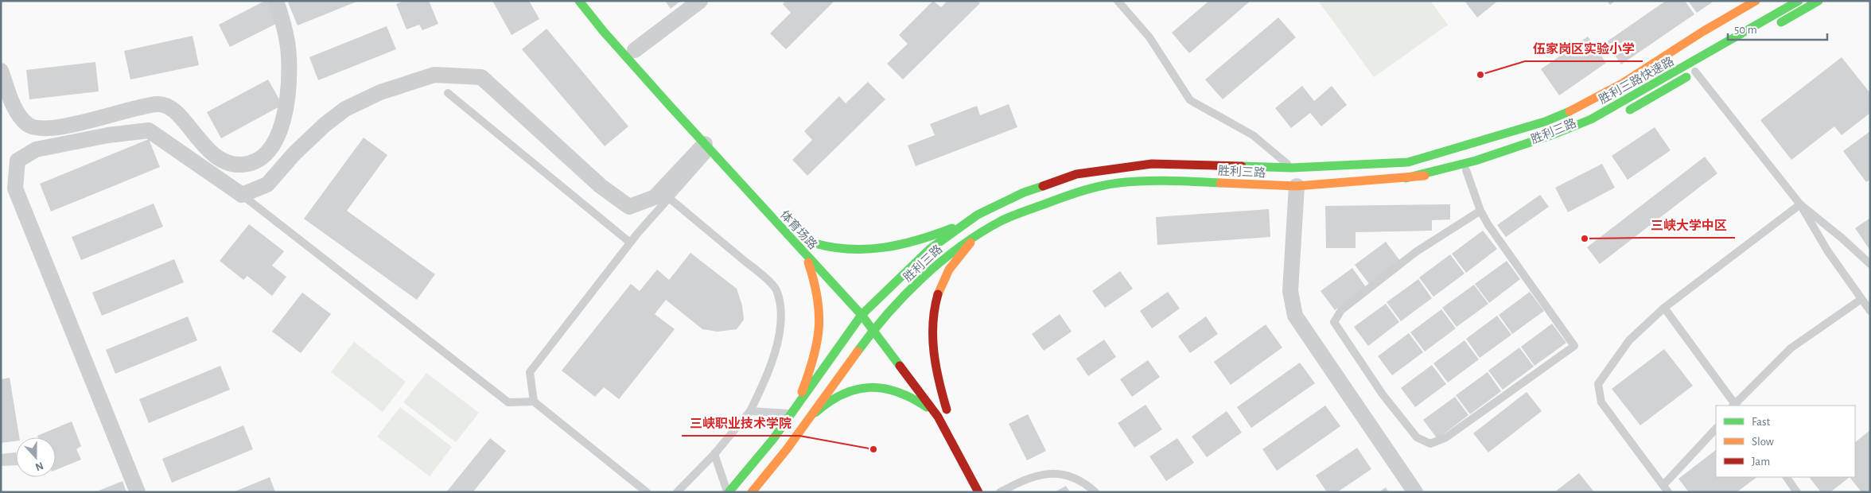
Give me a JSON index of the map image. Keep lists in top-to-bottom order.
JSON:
{
  "streets": {
    "main road": ["胜利三路快速路", "胜利三路", "体育场路"]
  },
  "crossings": [
    ["胜利三路", "体育场路"]
  ],
  "places": ["伍家岗区实验小学", "三峡大学中区", "三峡职业技术学院"],
  "legend": ["Fast", "Slow", "Jam"],
  "scale_bar": "50 m",
  "north": "bottom"
}
